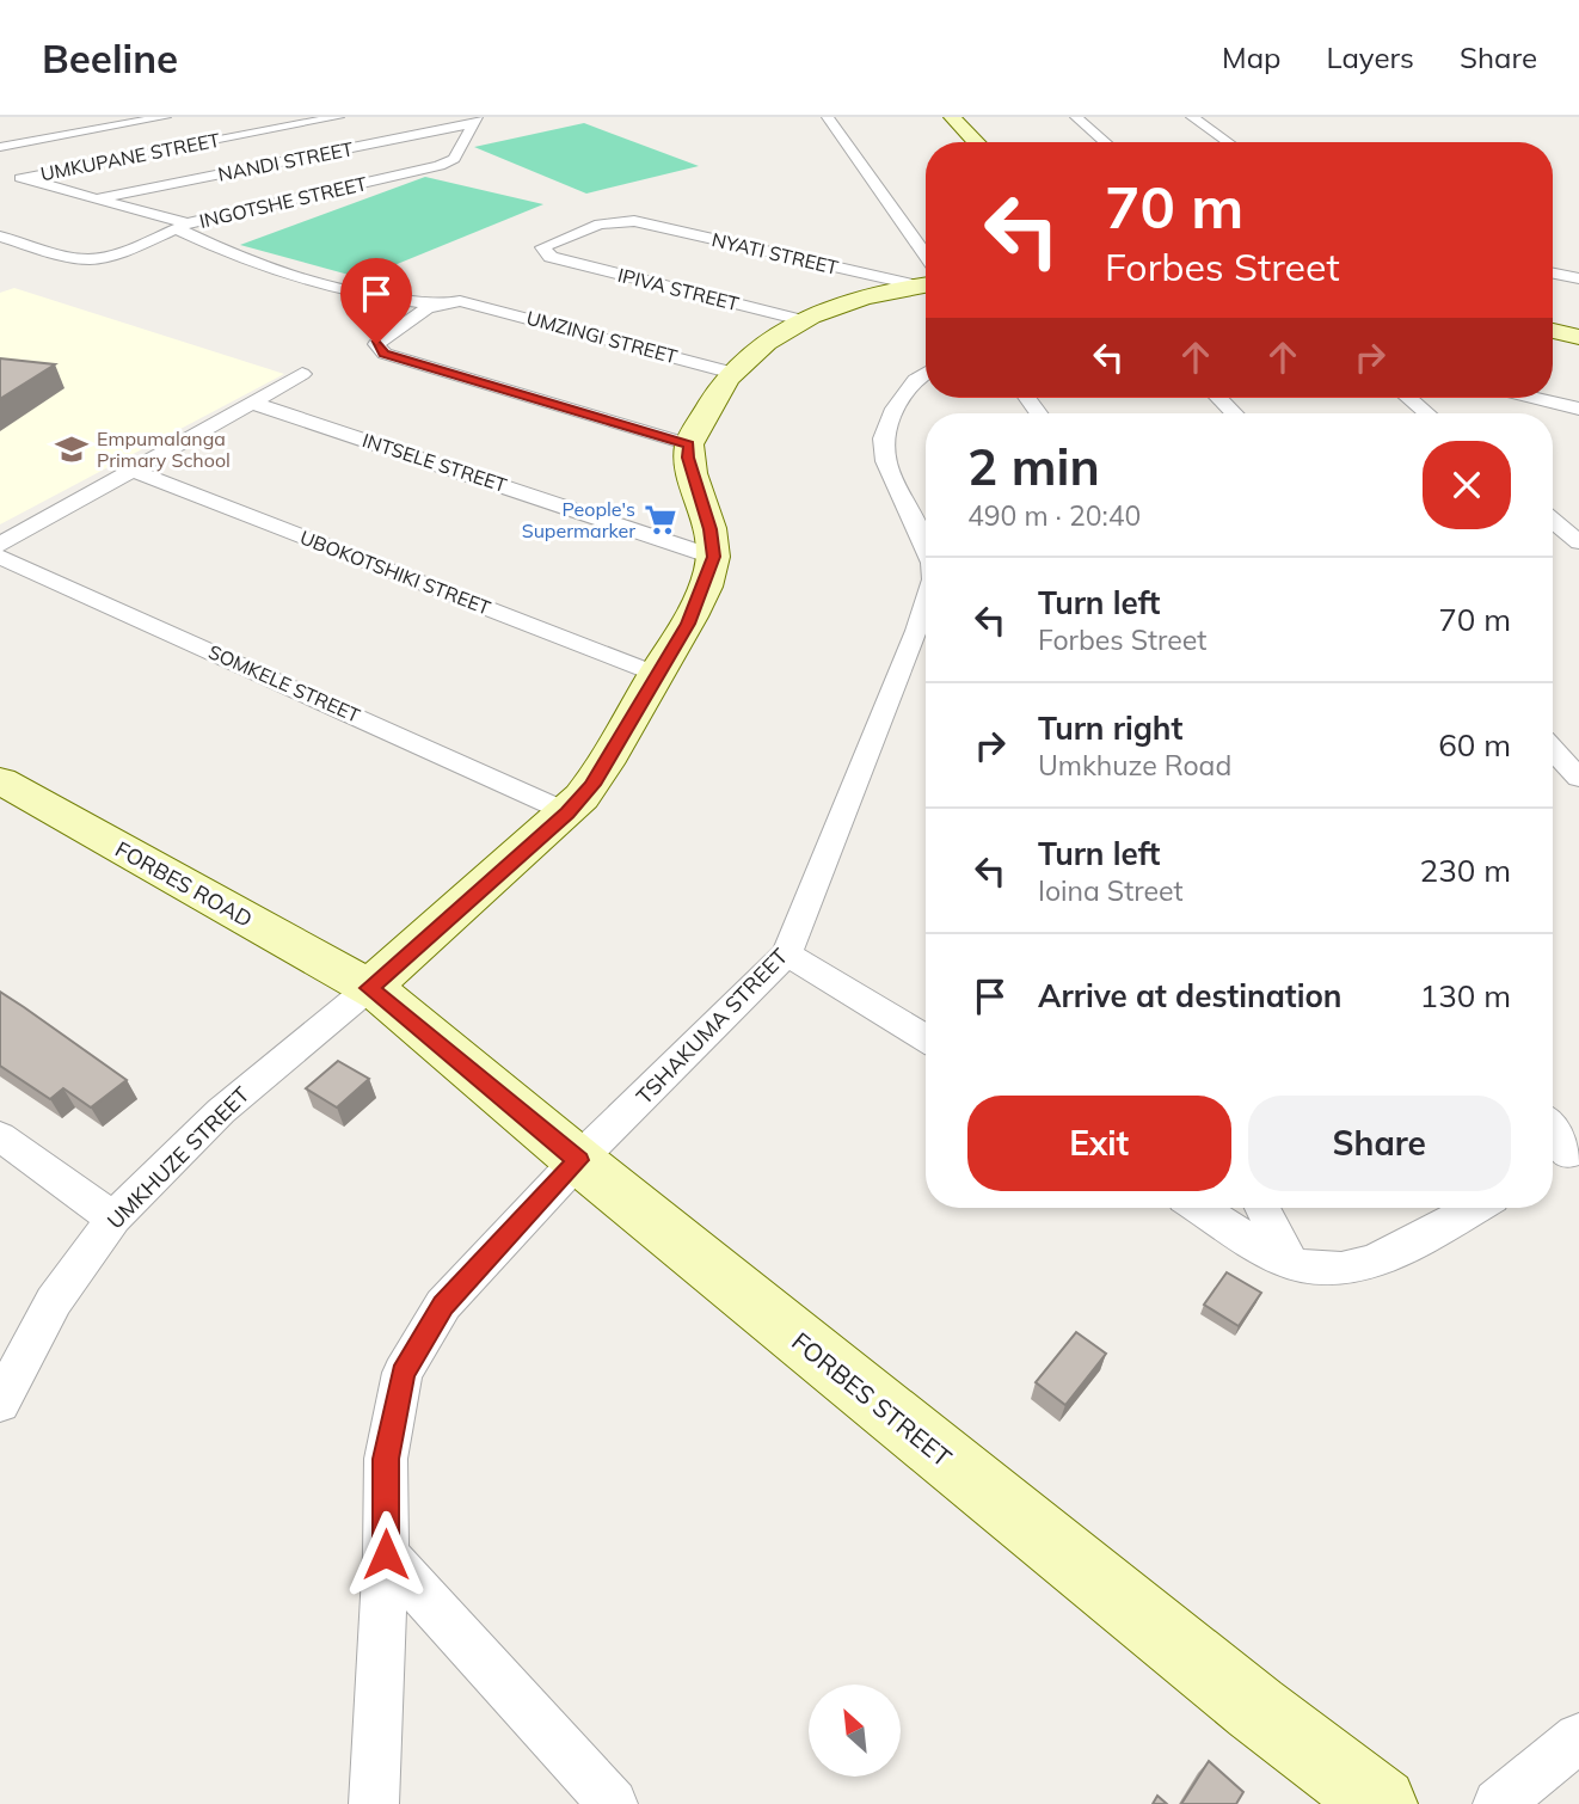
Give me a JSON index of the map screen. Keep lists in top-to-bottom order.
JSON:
{
  "streets": {
    "street": [
      "UMKUPANE STREET",
      "NANDI STREET",
      "INGOTSHE STREET",
      "NYATI STREET",
      "IPIVA STREET",
      "UMZINGI STREET",
      "INTSELE STREET",
      "UBOKOTSHIKI STREET",
      "SOMKELE STREET",
      "FORBES ROAD",
      "TSHAKUMA STREET",
      "UMKHUZE STREET",
      "FORBES STREET"
    ]
  },
  "crossings": [
    ["UMKUPANE STREET", "NANDI STREET"],
    ["UMKUPANE STREET", "INGOTSHE STREET"],
    ["UMKUPANE STREET", "UMZINGI STREET"],
    ["NANDI STREET", "INGOTSHE STREET"],
    ["NYATI STREET", "IPIVA STREET"],
    ["FORBES ROAD", "UMKHUZE STREET"],
    ["FORBES ROAD", "FORBES STREET"],
    ["TSHAKUMA STREET", "FORBES STREET"],
    ["UMKHUZE STREET", "FORBES STREET"]
  ],
  "places": {
    "school or university": ["Empumalanga Primary School"],
    "supermarket": ["People's Supermarker"]
  },
  "north": "top left",
  "page": {
    "header": "Beeline",
    "nav": ["Map", "Layers", "Share"],
    "turn": ["70 m", "Forbes Street"],
    "heading": ["2 min", "490 m · 20:40"],
    "list": [
      {
        "name": "Turn left",
        "note": "Forbes Street",
        "value": "70 m"
      },
      {
        "name": "Turn right",
        "note": "Umkhuze Road",
        "value": "60 m"
      },
      {
        "name": "Turn left",
        "note": "Ioina Street",
        "value": "230 m"
      },
      {
        "name": "Arrive at destination",
        "value": "130 m"
      }
    ],
    "buttons": ["Exit", "Share"]
  }
}
